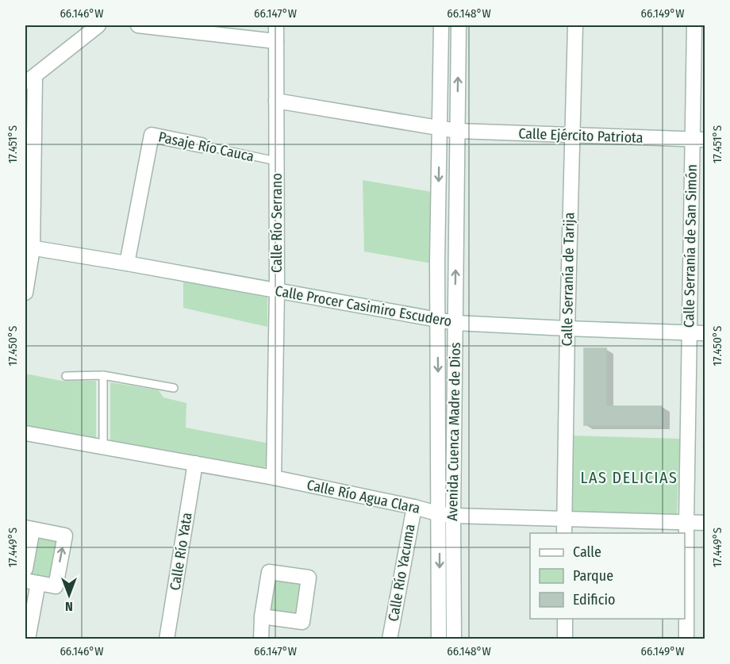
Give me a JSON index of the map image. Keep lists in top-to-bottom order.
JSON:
{
  "streets": {
    "street": [
      "Calle Ejército Patriota",
      "Pasaje Río Cauca",
      "Calle Río Serrano",
      "Calle Serranía de San Simón",
      "Calle Serranía de Tarija",
      "Calle Procer Casimiro Escudero",
      "Avenida Cuenca Madre de Dios",
      "Calle Río Agua Clara",
      "Calle Río Yata",
      "Calle Río Yacuma"
    ]
  },
  "crossings": [
    ["Calle Ejército Patriota", "Calle Serranía de San Simón"],
    ["Calle Ejército Patriota", "Calle Serranía de Tarija"],
    ["Calle Ejército Patriota", "Avenida Cuenca Madre de Dios"],
    ["Pasaje Río Cauca", "Calle Río Serrano"],
    ["Pasaje Río Cauca", "Calle Procer Casimiro Escudero"],
    ["Calle Río Serrano", "Calle Procer Casimiro Escudero"],
    ["Calle Río Serrano", "Calle Río Agua Clara"],
    ["Calle Serranía de San Simón", "Calle Procer Casimiro Escudero"],
    ["Calle Serranía de San Simón", "Calle Río Agua Clara"],
    ["Calle Serranía de Tarija", "Calle Procer Casimiro Escudero"],
    ["Calle Serranía de Tarija", "Calle Río Agua Clara"],
    ["Calle Procer Casimiro Escudero", "Avenida Cuenca Madre de Dios"],
    ["Avenida Cuenca Madre de Dios", "Calle Río Agua Clara"],
    ["Calle Río Agua Clara", "Calle Río Yata"],
    ["Calle Río Agua Clara", "Calle Río Yacuma"]
  ],
  "districts": ["LAS DELICIAS"],
  "legend": ["Calle", "Parque", "Edificio"],
  "north": "bottom",
  "coordinates": [
    "66.146°W",
    "66.147°W",
    "66.148°W",
    "66.149°W",
    "17.451°S",
    "17.450°S",
    "17.449°S"
  ]
}
